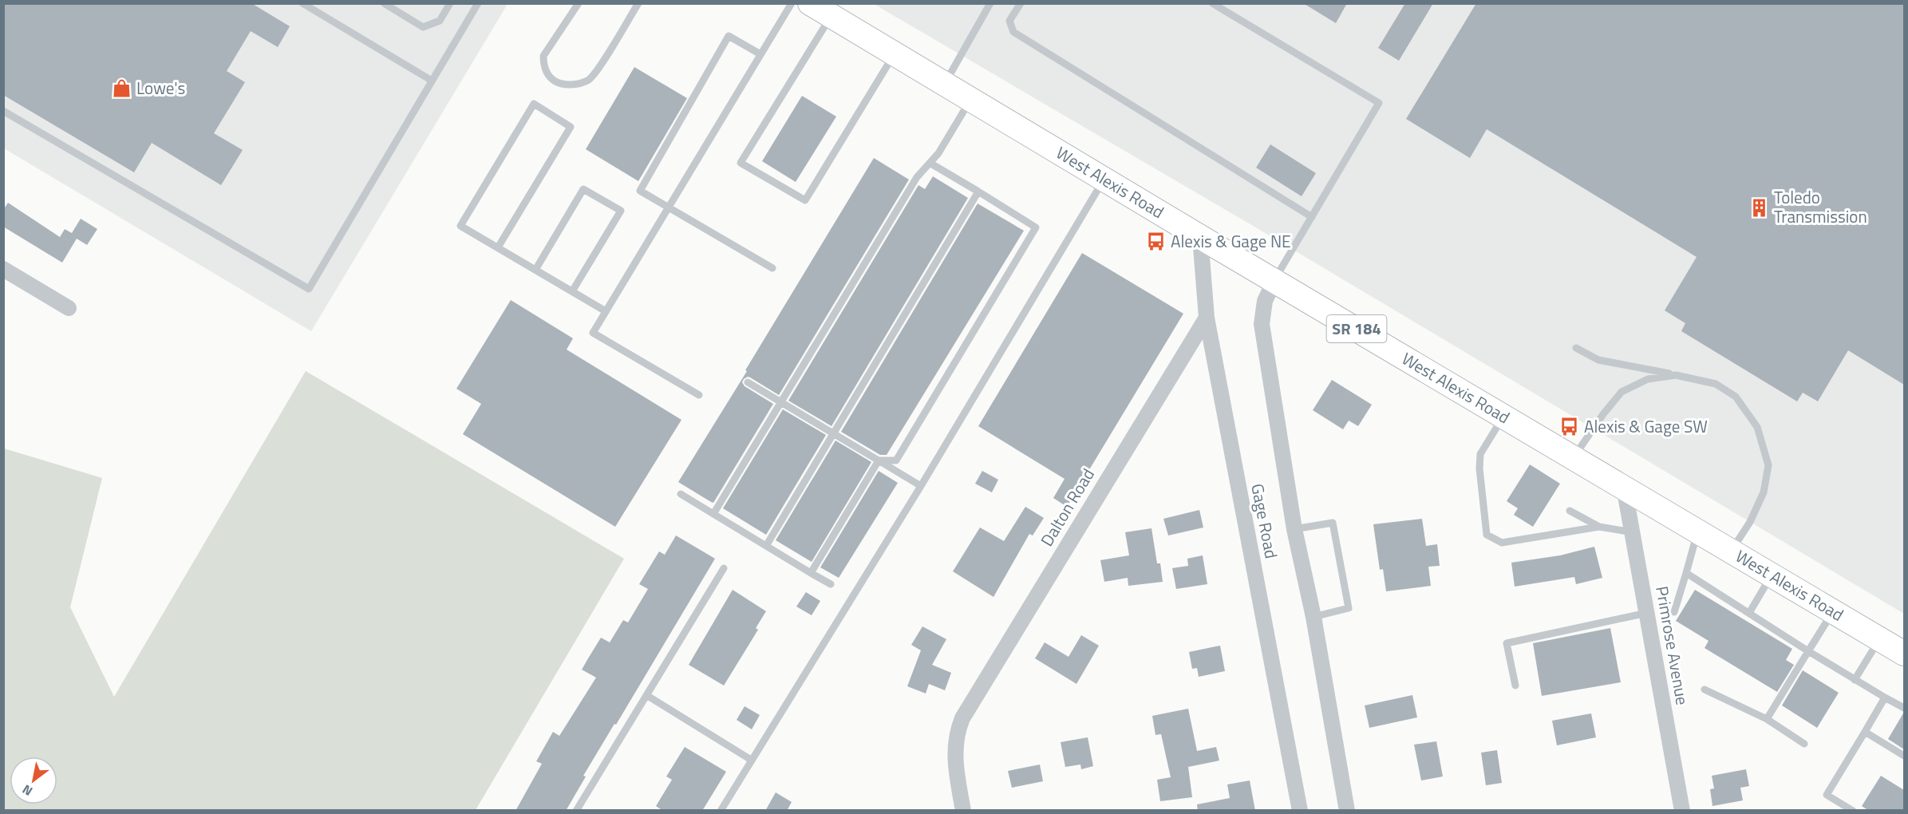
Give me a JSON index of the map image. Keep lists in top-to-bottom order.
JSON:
{
  "streets": {
    "main road": ["West Alexis Road", "SR 184"],
    "street": ["Dalton Road", "Gage Road", "Primrose Avenue"]
  },
  "crossings": [
    ["West Alexis Road", "Gage Road"],
    ["West Alexis Road", "Primrose Avenue"],
    ["Dalton Road", "Gage Road"]
  ],
  "places": {
    "shop": ["Lowe's"],
    "building": ["Toledo Transmission"],
    "bus stop": ["Alexis & Gage NE", "Alexis & Gage SW"]
  },
  "north": "bottom left"
}
